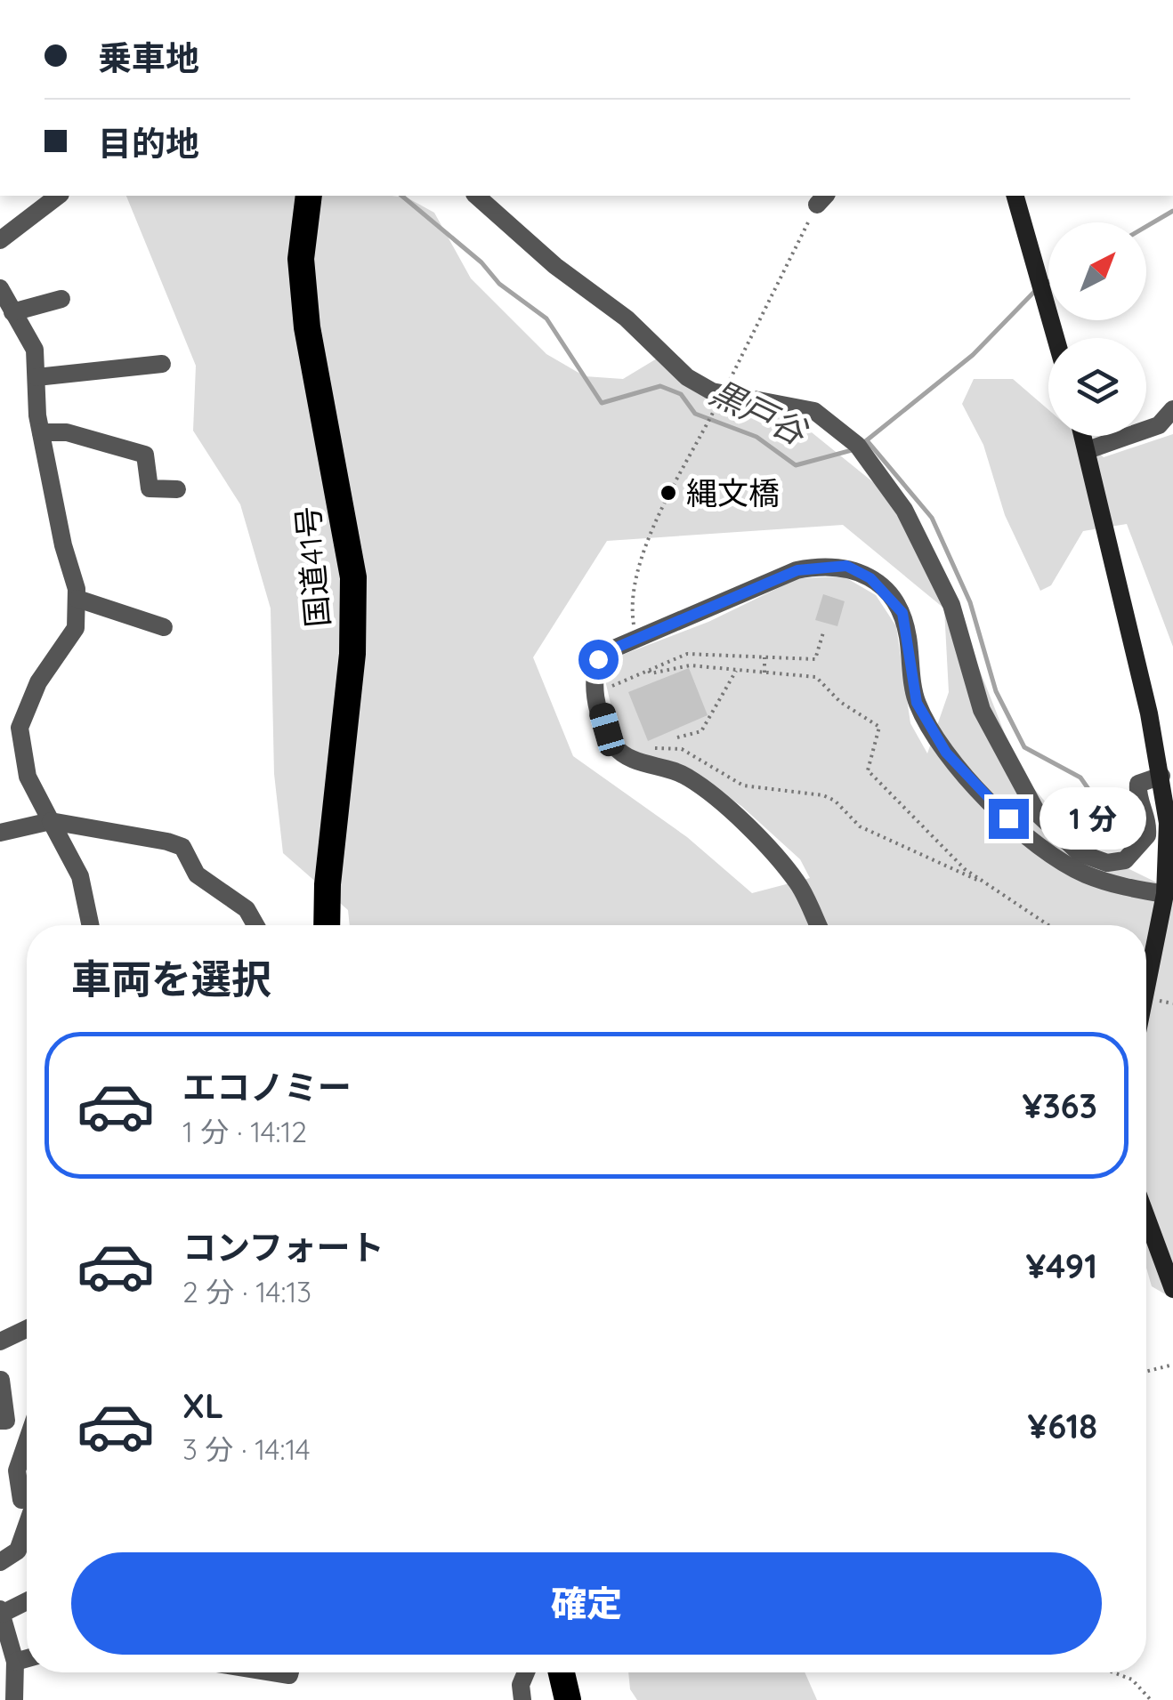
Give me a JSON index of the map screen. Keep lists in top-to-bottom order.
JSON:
{
  "streets": {
    "highway": ["国道41号"]
  },
  "water": ["黒戸谷"],
  "places": ["縄文橋"],
  "north": "top right",
  "page": {
    "banner": ["乗車地", "目的地"],
    "bubble": "1 分",
    "heading": "車両を選択",
    "list": [
      {
        "name": "エコノミー",
        "note": "1 分 · 14:12",
        "value": "¥363"
      },
      {
        "name": "コンフォート",
        "note": "2 分 · 14:13",
        "value": "¥491"
      },
      {
        "name": "XL",
        "note": "3 分 · 14:14",
        "value": "¥618"
      }
    ],
    "buttons": "確定"
  }
}
